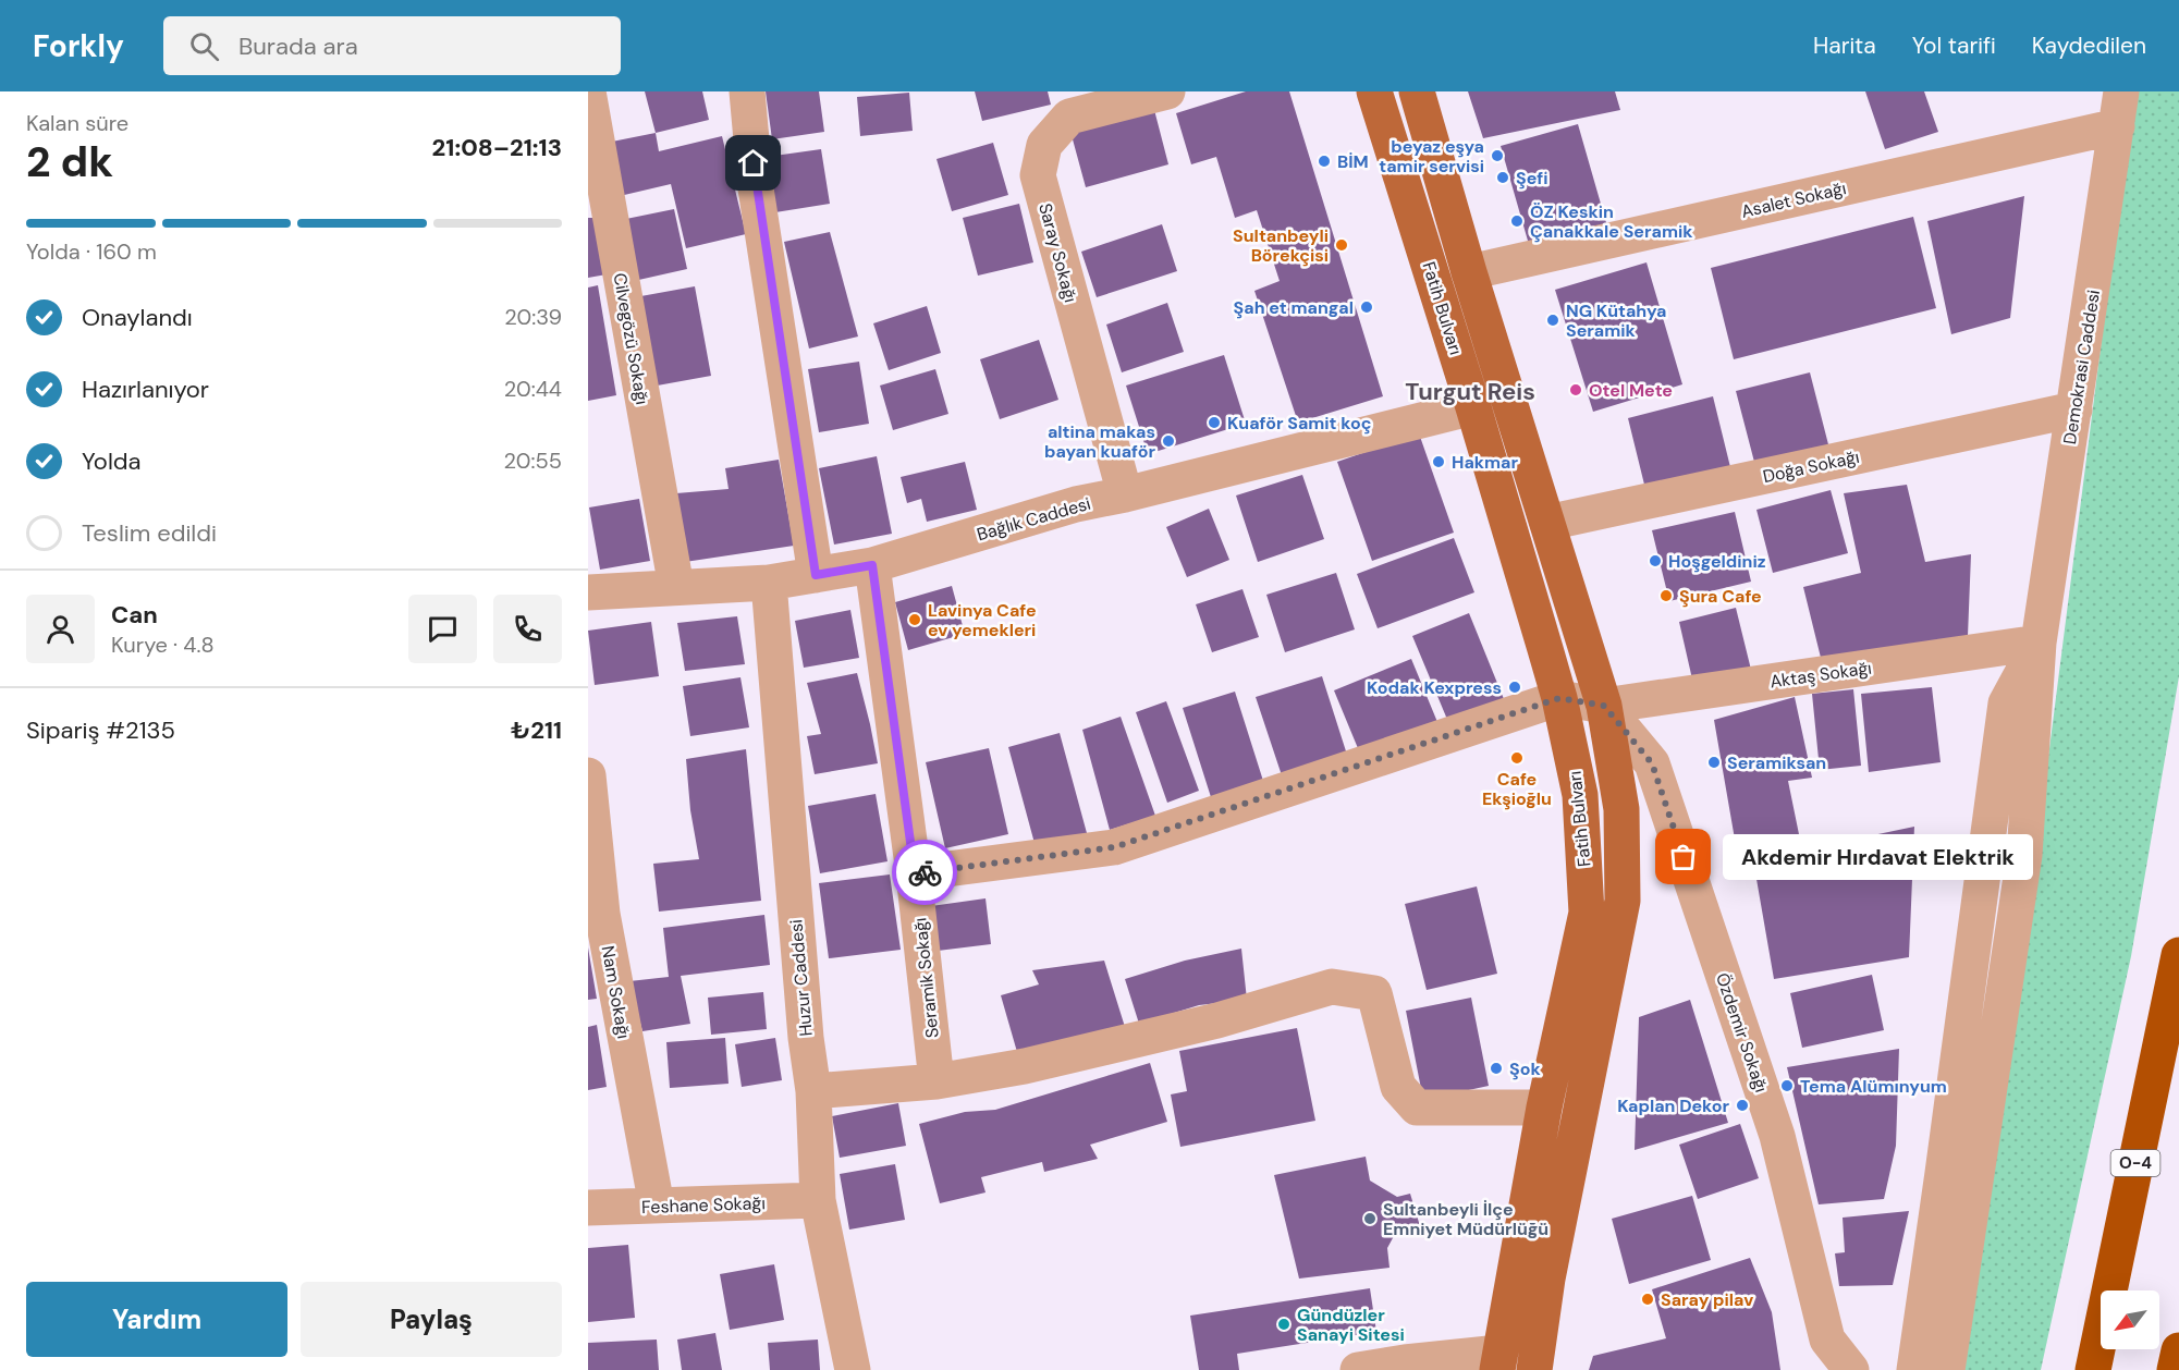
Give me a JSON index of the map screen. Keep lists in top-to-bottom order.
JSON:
{
  "streets": {
    "highway": ["O-4"],
    "main road": ["Fatih Bulvarı"],
    "street": [
      "Asalet Sokağı",
      "Saray Sokağı",
      "Cilvegözü Sokağı",
      "Demokrasi Caddesi",
      "Doğa Sokağı",
      "Bağlık Caddesi",
      "Aktaş Sokağı",
      "Huzur Caddesi",
      "Seramik Sokağı",
      "Nam Sokağı",
      "Özdemir Sokağı",
      "Feshane Sokağı"
    ]
  },
  "crossings": [
    ["Asalet Sokağı", "Fatih Bulvarı"],
    ["Asalet Sokağı", "Demokrasi Caddesi"],
    ["Saray Sokağı", "Bağlık Caddesi"],
    ["Fatih Bulvarı", "Doğa Sokağı"],
    ["Fatih Bulvarı", "Bağlık Caddesi"],
    ["Fatih Bulvarı", "Aktaş Sokağı"],
    ["Fatih Bulvarı", "Özdemir Sokağı"],
    ["Cilvegözü Sokağı", "Bağlık Caddesi"],
    ["Demokrasi Caddesi", "Doğa Sokağı"],
    ["Demokrasi Caddesi", "Aktaş Sokağı"],
    ["Bağlık Caddesi", "Huzur Caddesi"],
    ["Bağlık Caddesi", "Seramik Sokağı"],
    ["Aktaş Sokağı", "Özdemir Sokağı"],
    ["Huzur Caddesi", "Feshane Sokağı"],
    ["Nam Sokağı", "Feshane Sokağı"]
  ],
  "districts": ["Turgut Reis"],
  "places": [
    "beyaz eşya tamir servisi",
    "BİM",
    "Şefi",
    "ÖZ Keskin Çanakkale Seramik",
    "Sultanbeyli Börekçisi",
    "Şah et mangal",
    "NG Kütahya Seramik",
    "Otel Mete",
    "Kuaför Samit koç",
    "altina makas bayan kuaför",
    "Hakmar",
    "Hoşgeldiniz",
    "Şura Cafe",
    "Lavinya Cafe ev yemekleri",
    "Kodak Kexpress",
    "Cafe Ekşioğlu",
    "Seramiksan",
    "Akdemir Hırdavat Elektrik",
    "Şok",
    "Tema Alümınyum",
    "Kaplan Dekor",
    "Sultanbeyli İlçe Emniyet Müdürlüğü",
    "Saray pilav",
    "Gündüzler Sanayi Sitesi"
  ],
  "north": "bottom left",
  "page": {
    "header": "Forkly",
    "search": "Burada ara",
    "nav": ["Harita", "Yol tarifi", "Kaydedilen"],
    "heading": ["2 dk", "Kalan süre", "21:08–21:13"],
    "panel": [
      "Can",
      "Kurye · 4.8",
      "Sipariş #2135",
      "₺211"
    ],
    "bar": "Yolda · 160 m",
    "list": [
      ["Onaylandı", "20:39"],
      ["Hazırlanıyor", "20:44"],
      ["Yolda", "20:55"],
      "Teslim edildi"
    ],
    "bubble": "Akdemir Hırdavat Elektrik",
    "buttons": ["Yardım", "Paylaş"]
  }
}
